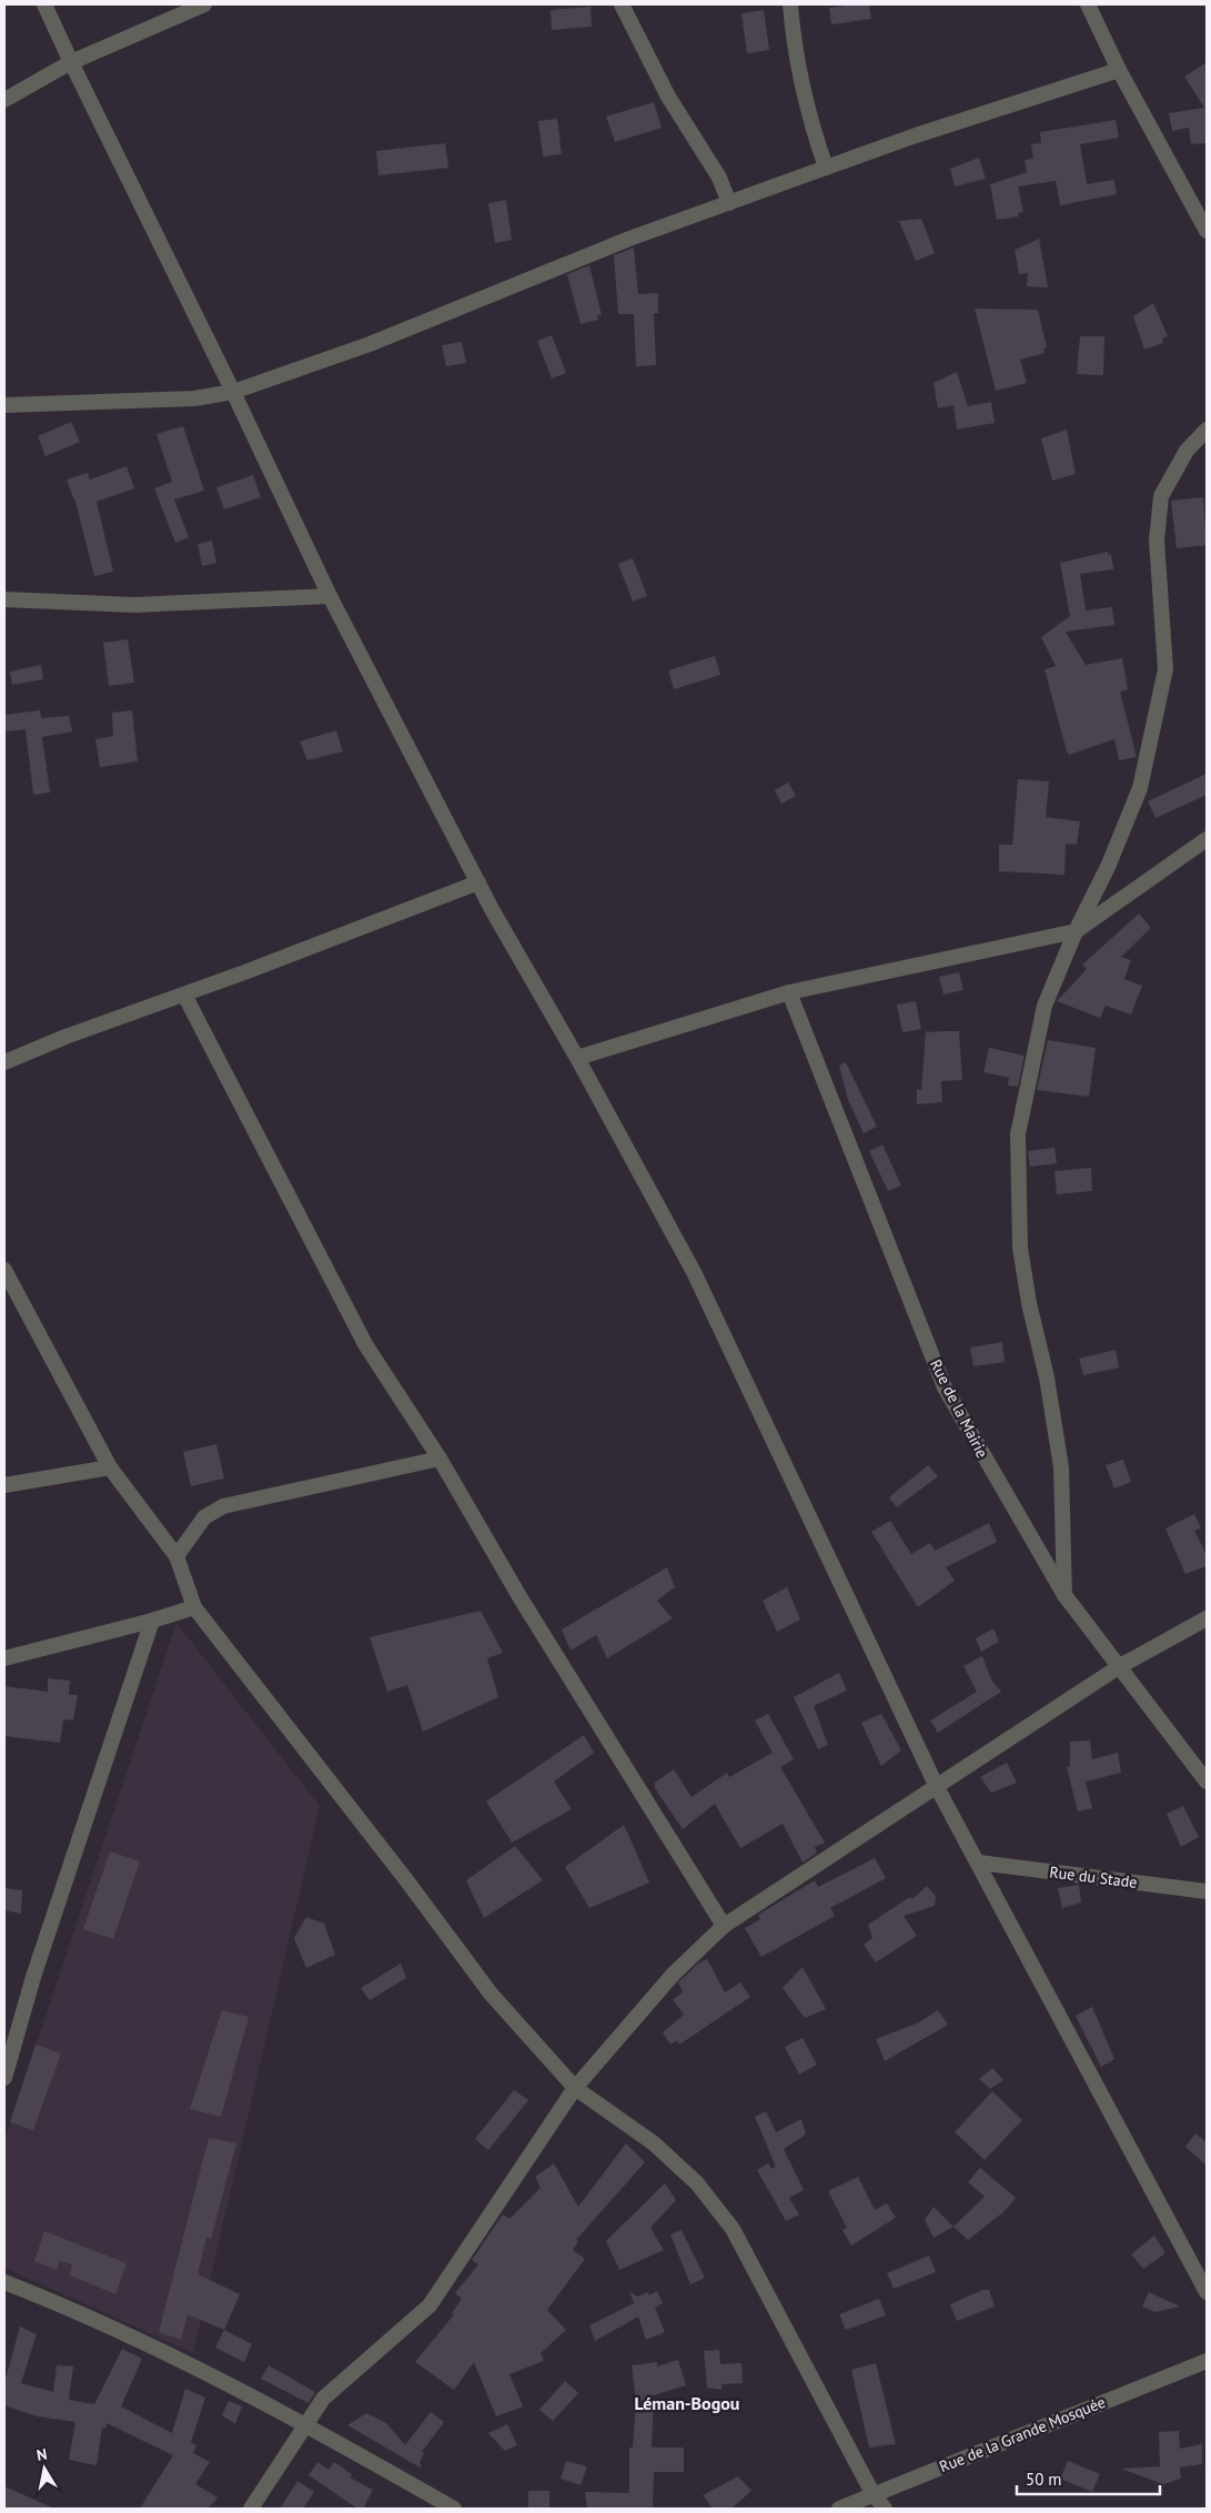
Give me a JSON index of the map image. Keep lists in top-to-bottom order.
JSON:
{
  "streets": {
    "street": ["Rue de la Mairie", "Rue du Stade", "Rue de la Grande Mosquée"]
  },
  "districts": ["Léman-Bogou"],
  "scale_bar": "50 m",
  "north": "top"
}
